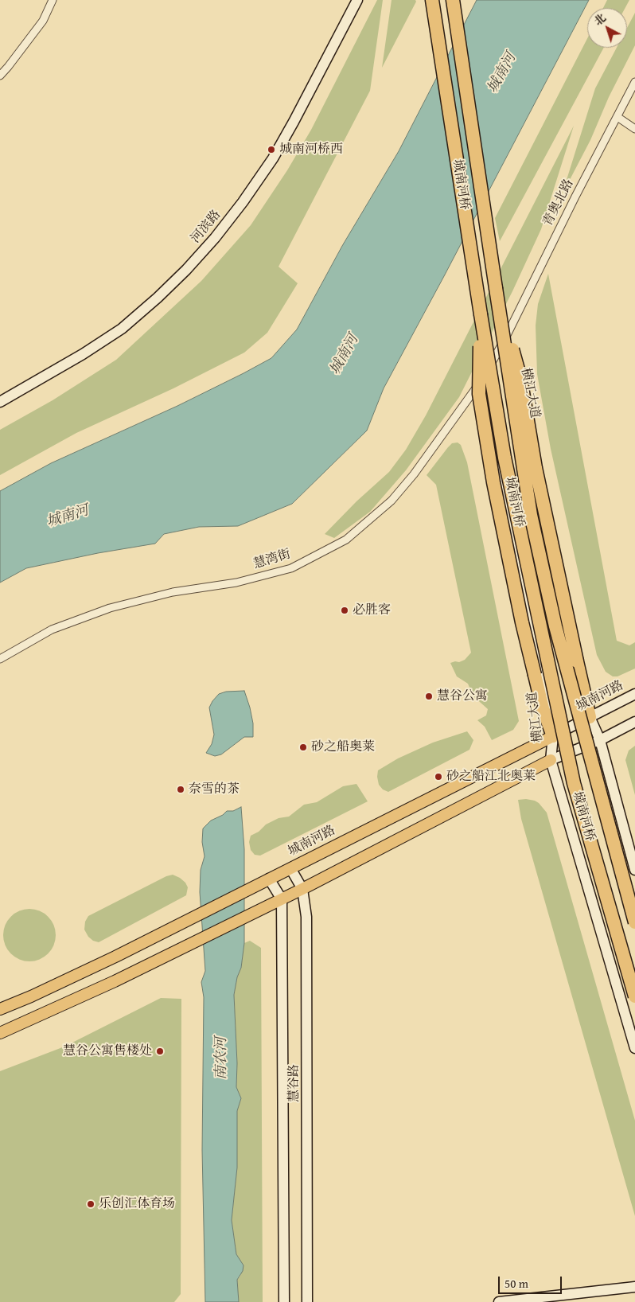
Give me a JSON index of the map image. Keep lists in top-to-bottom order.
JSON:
{
  "streets": {
    "highway": ["城南河桥"],
    "main road": ["城南河路"],
    "street": [
      "青奥北路",
      "河滨路",
      "横江大道",
      "慧湾街",
      "慧谷路"
    ]
  },
  "crossings": [
    ["青奥北路", "横江大道"],
    ["青奥北路", "慧湾街"],
    ["横江大道", "慧湾街"],
    ["横江大道", "城南河路"],
    ["城南河路", "慧谷路"]
  ],
  "water": ["城南河", "南农河"],
  "places": [
    "城南河桥西",
    "必胜客",
    "慧谷公寓",
    "砂之船奥莱",
    "砂之船江北奥莱",
    "奈雪的茶",
    "慧谷公寓售楼处",
    "乐创汇体育场"
  ],
  "scale_bar": "50 m",
  "north": "top left"
}
